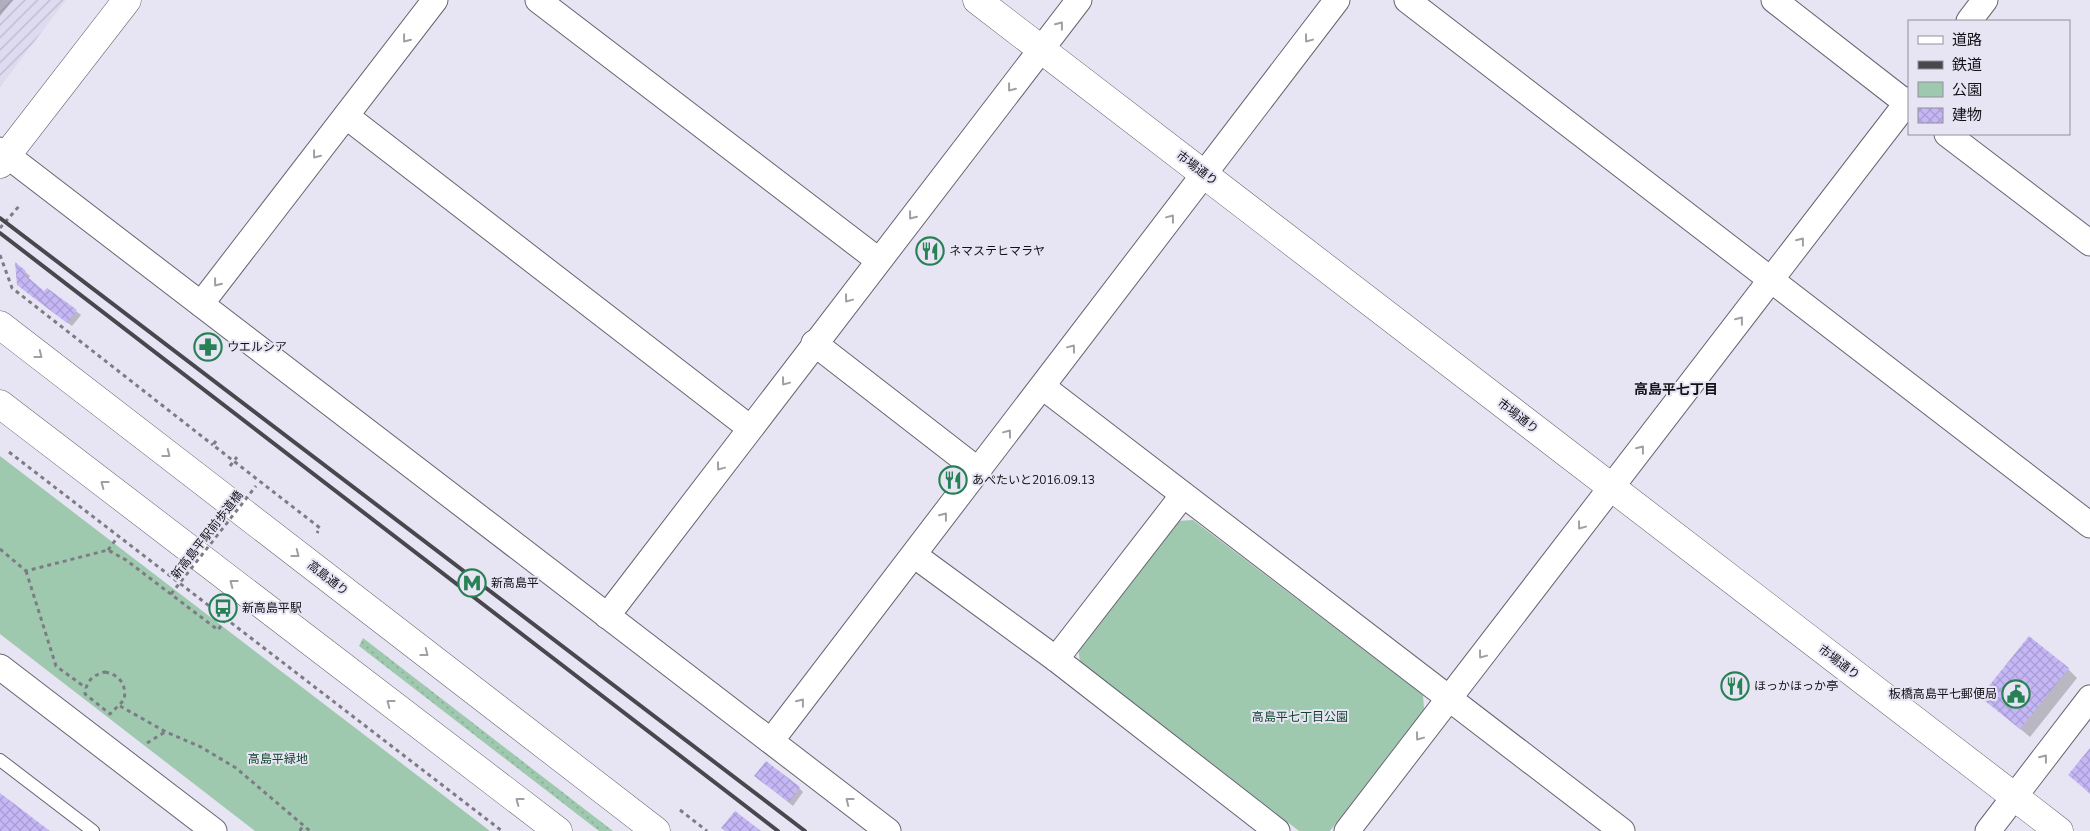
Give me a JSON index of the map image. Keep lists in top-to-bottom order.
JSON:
{
  "streets": {
    "street": ["市場通り", "高島通り"],
    "path": ["新高島平駅前歩道橋"]
  },
  "districts": ["高島平七丁目"],
  "parks": ["高島平七丁目公園", "高島平緑地"],
  "places": {
    "restaurant": ["ネマステヒマラヤ", "あぺたいと2016.09.13", "ほっかほっか亭"],
    "pharmacy": ["ウエルシア"],
    "metro station": ["新高島平"],
    "bus stop": ["新高島平駅"],
    "public building": ["板橋高島平七郵便局"]
  },
  "legend": [
    "道路",
    "鉄道",
    "公園",
    "建物"
  ]
}
